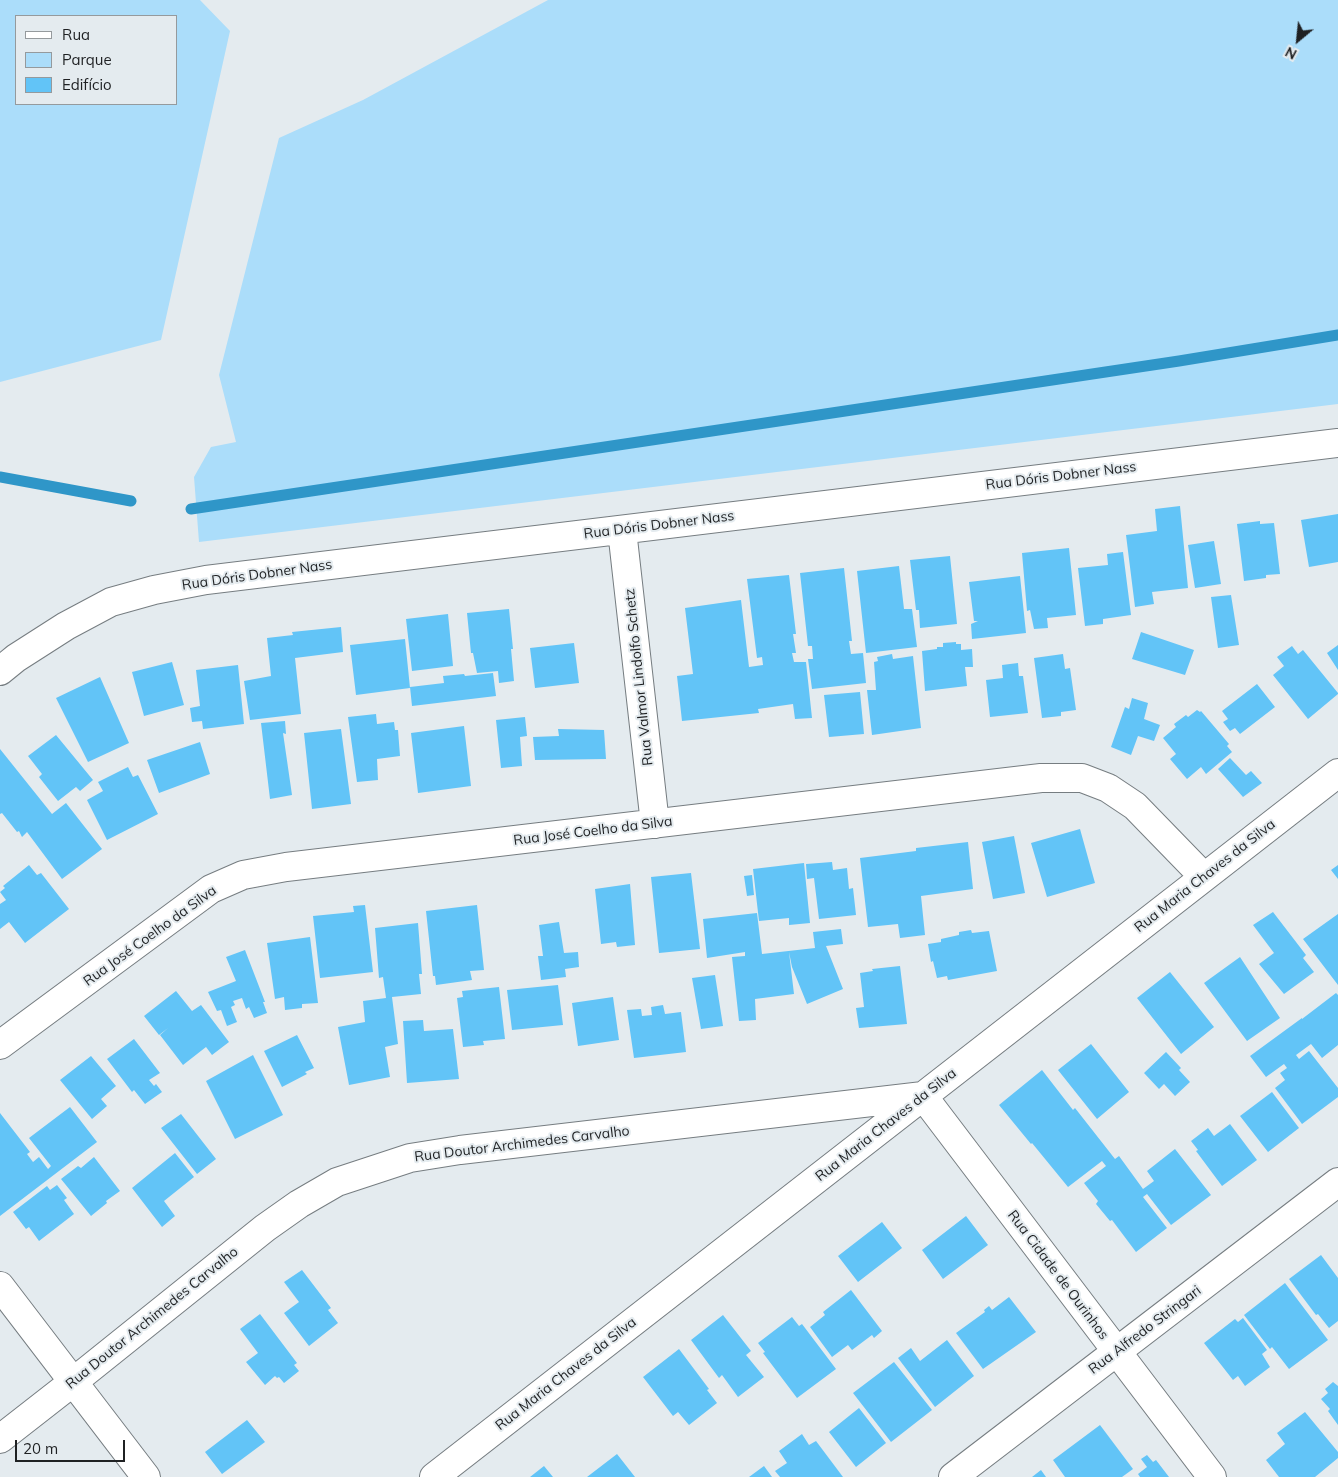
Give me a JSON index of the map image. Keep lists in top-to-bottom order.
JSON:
{
  "streets": {
    "street": [
      "Rua Dóris Dobner Nass",
      "Rua Valmor Lindolfo Schetz",
      "Rua José Coelho da Silva",
      "Rua Maria Chaves da Silva",
      "Rua Doutor Archimedes Carvalho",
      "Rua Cidade de Ourinhos",
      "Rua Alfredo Stringari"
    ]
  },
  "crossings": [
    ["Rua Dóris Dobner Nass", "Rua Valmor Lindolfo Schetz"],
    ["Rua Valmor Lindolfo Schetz", "Rua José Coelho da Silva"],
    ["Rua José Coelho da Silva", "Rua Maria Chaves da Silva"],
    ["Rua Maria Chaves da Silva", "Rua Doutor Archimedes Carvalho"],
    ["Rua Maria Chaves da Silva", "Rua Cidade de Ourinhos"],
    ["Rua Doutor Archimedes Carvalho", "Rua Cidade de Ourinhos"],
    ["Rua Cidade de Ourinhos", "Rua Alfredo Stringari"]
  ],
  "legend": ["Rua", "Parque", "Edifício"],
  "scale_bar": "20 m",
  "north": "bottom left"
}
